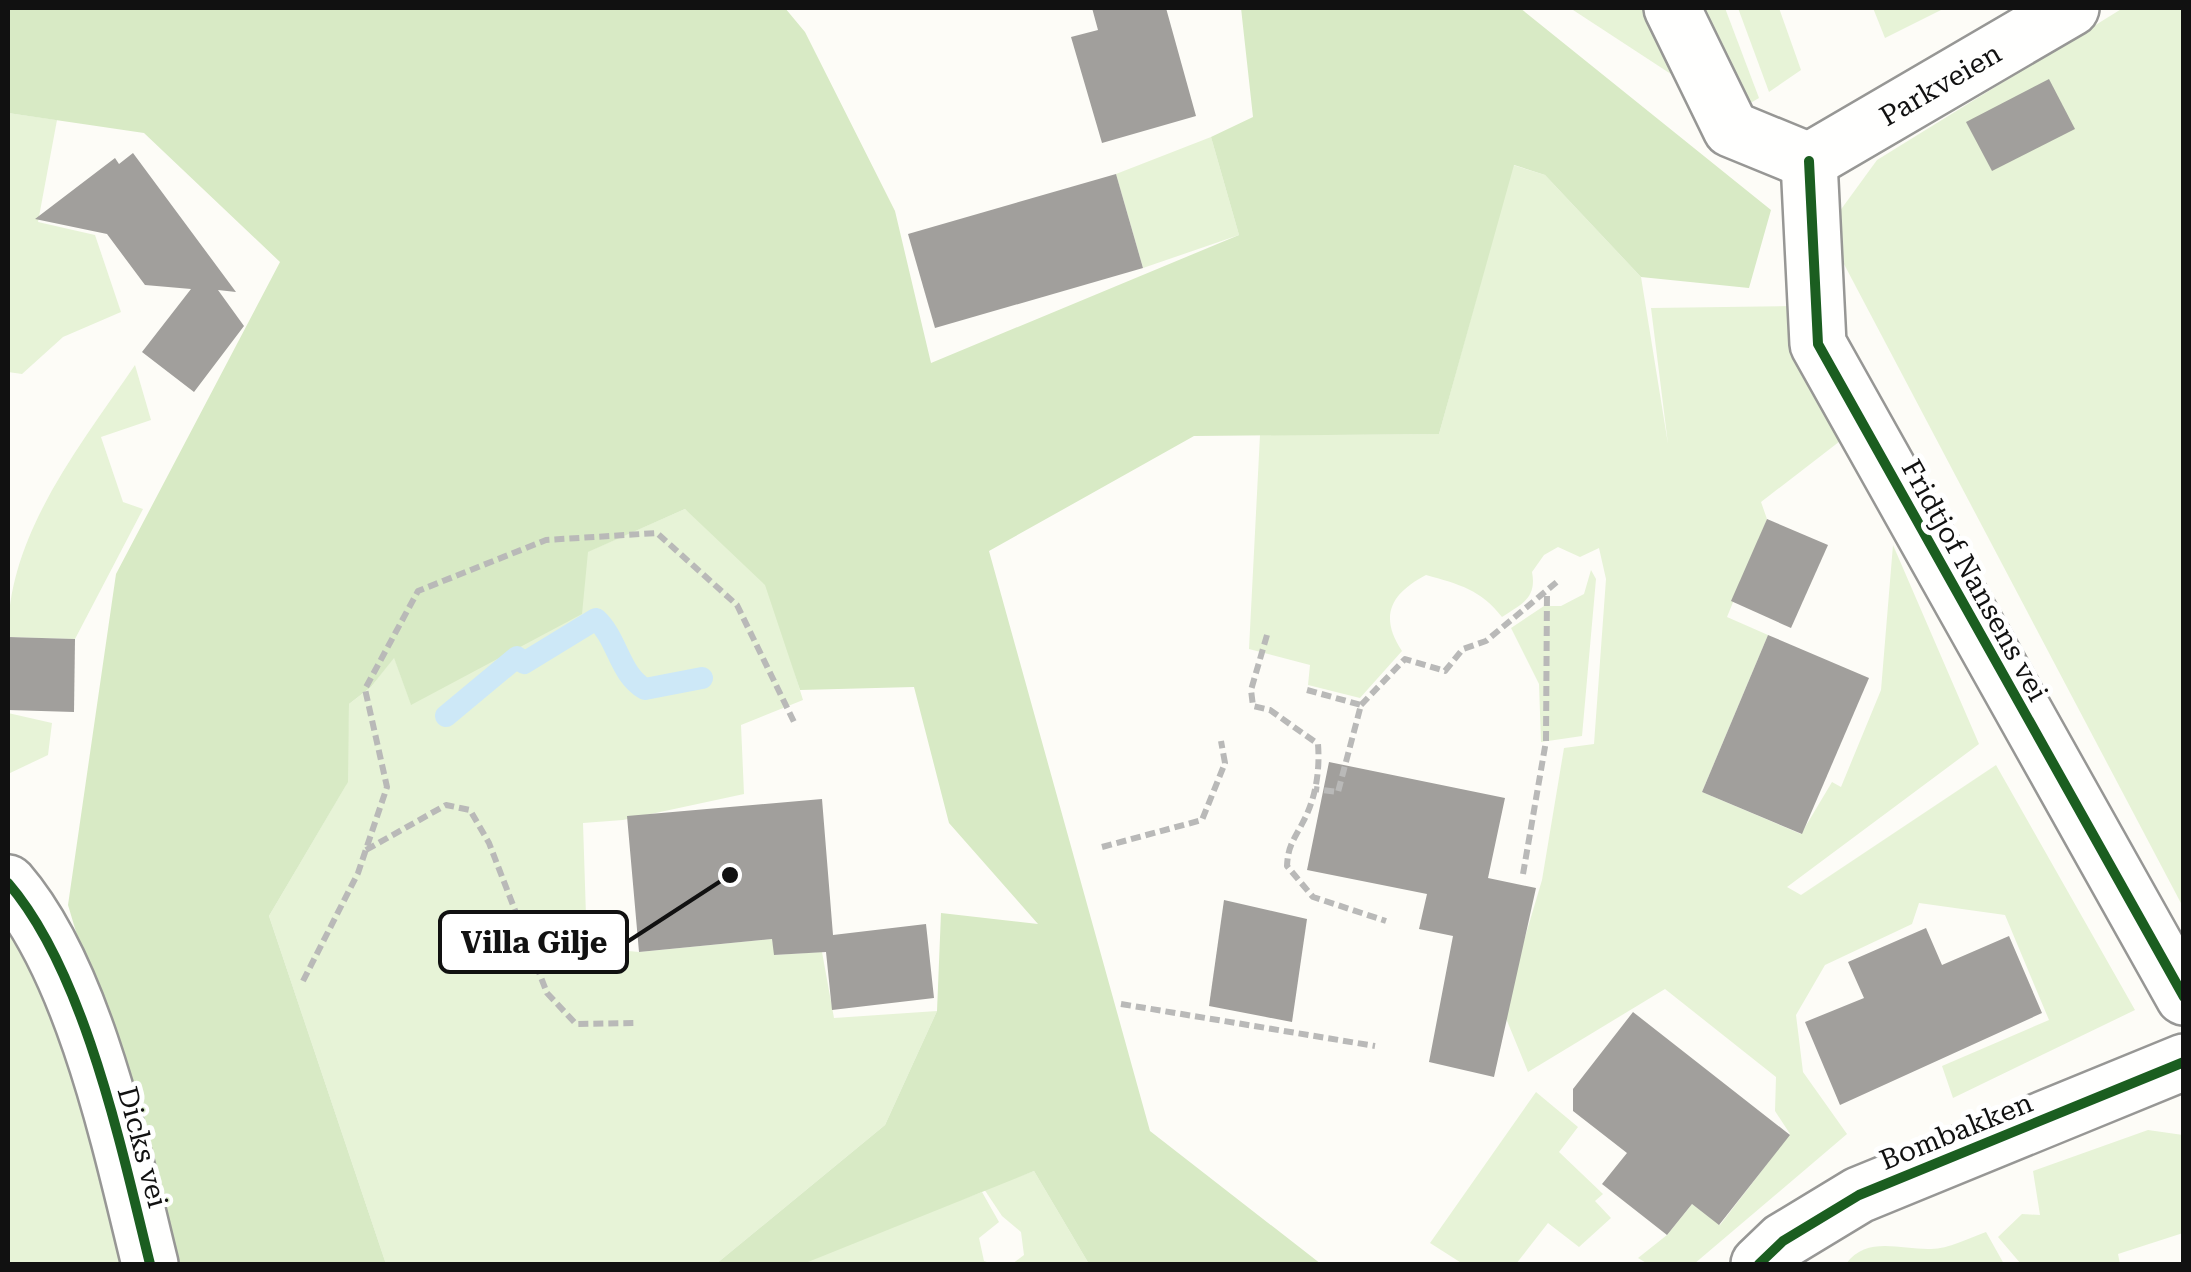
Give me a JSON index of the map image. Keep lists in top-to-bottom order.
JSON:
{
  "streets": {
    "street": [
      "Parkveien",
      "Fridtjof Nansens vei",
      "Bombakken",
      "Dicks vei"
    ]
  },
  "crossings": [
    ["Parkveien", "Fridtjof Nansens vei"]
  ],
  "places": ["Villa Gilje"]
}
